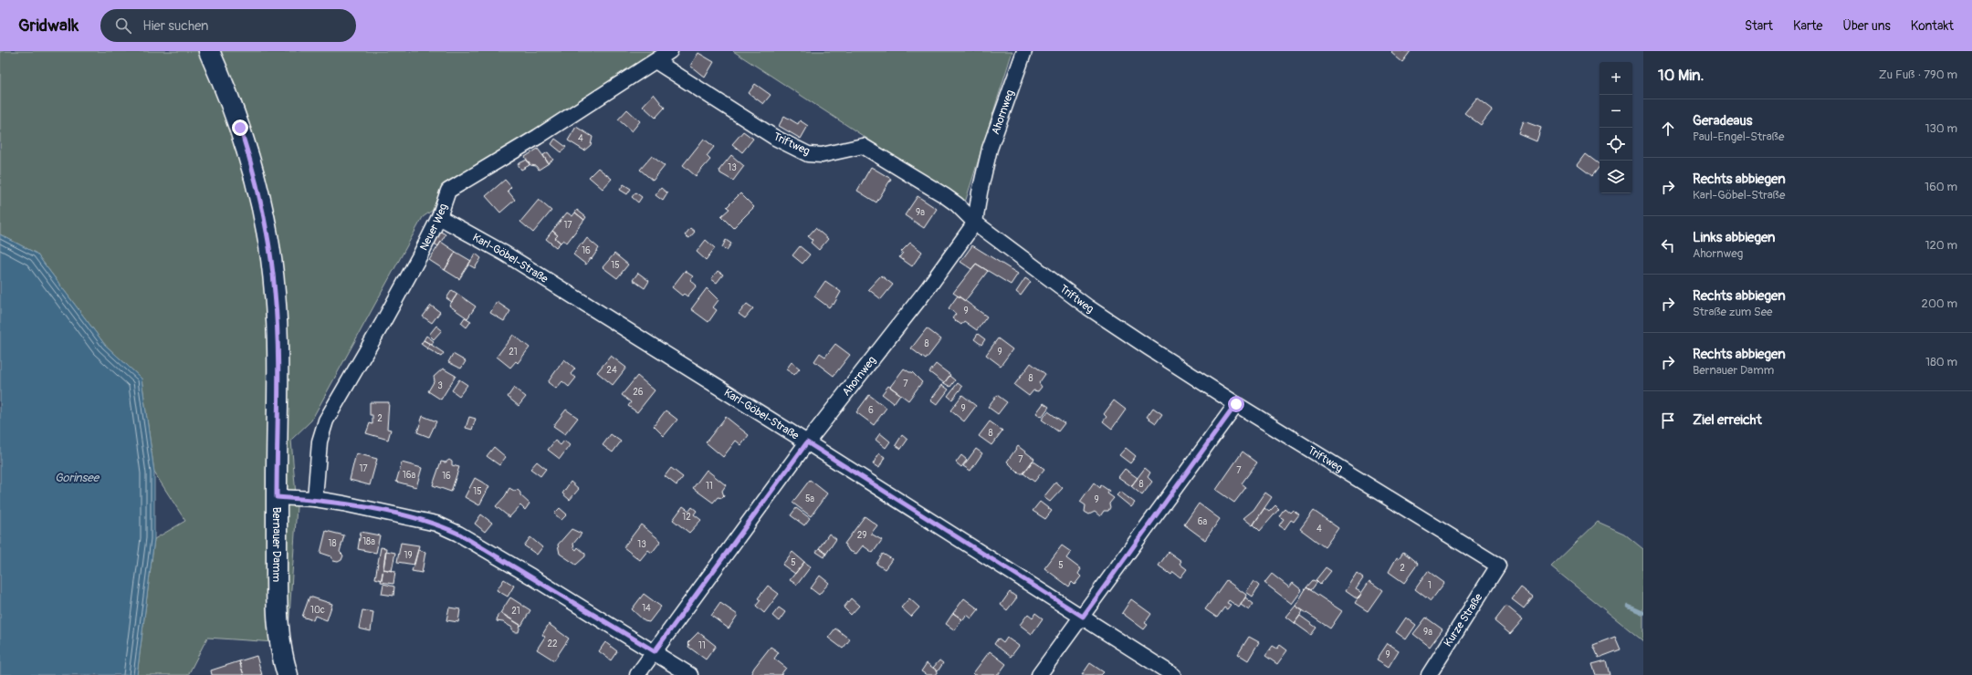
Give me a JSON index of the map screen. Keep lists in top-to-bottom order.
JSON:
{
  "streets": {
    "main road": ["Bernauer Damm"],
    "street": [
      "Ahornweg",
      "Triftweg",
      "Neuer Weg",
      "Karl-Göbel-Straße",
      "Kurze Straße"
    ]
  },
  "crossings": [
    ["Ahornweg", "Triftweg"],
    ["Ahornweg", "Karl-Göbel-Straße"],
    ["Triftweg", "Neuer Weg"],
    ["Triftweg", "Kurze Straße"],
    ["Neuer Weg", "Karl-Göbel-Straße"]
  ],
  "water": ["Gorinsee"],
  "house_numbers": [
    "4",
    "13",
    "9a",
    "17",
    "16",
    "15",
    "9",
    "8",
    "21",
    "9",
    "24",
    "8",
    "7",
    "3",
    "26",
    "9",
    "6",
    "2",
    "8",
    "7",
    "17",
    "7",
    "16a",
    "16",
    "8",
    "11",
    "15",
    "5a",
    "9",
    "12",
    "6a",
    "4",
    "29",
    "18a",
    "18",
    "13",
    "19",
    "5",
    "5",
    "2",
    "1",
    "14",
    "10c",
    "21",
    "9a",
    "22",
    "11",
    "9"
  ],
  "page": {
    "header": "Gridwalk",
    "search": "Hier suchen",
    "nav": [
      "Start",
      "Karte",
      "Über uns",
      "Kontakt"
    ],
    "heading": ["10 Min.", "Zu Fuß · 790 m"],
    "map_buttons": ["+", "−"],
    "list": [
      ["Geradeaus", "Paul-Engel-Straße", "130 m"],
      ["Rechts abbiegen", "Karl-Göbel-Straße", "160 m"],
      ["Links abbiegen", "Ahornweg", "120 m"],
      ["Rechts abbiegen", "Straße zum See", "200 m"],
      ["Rechts abbiegen", "Bernauer Damm", "180 m"],
      "Ziel erreicht"
    ]
  }
}
